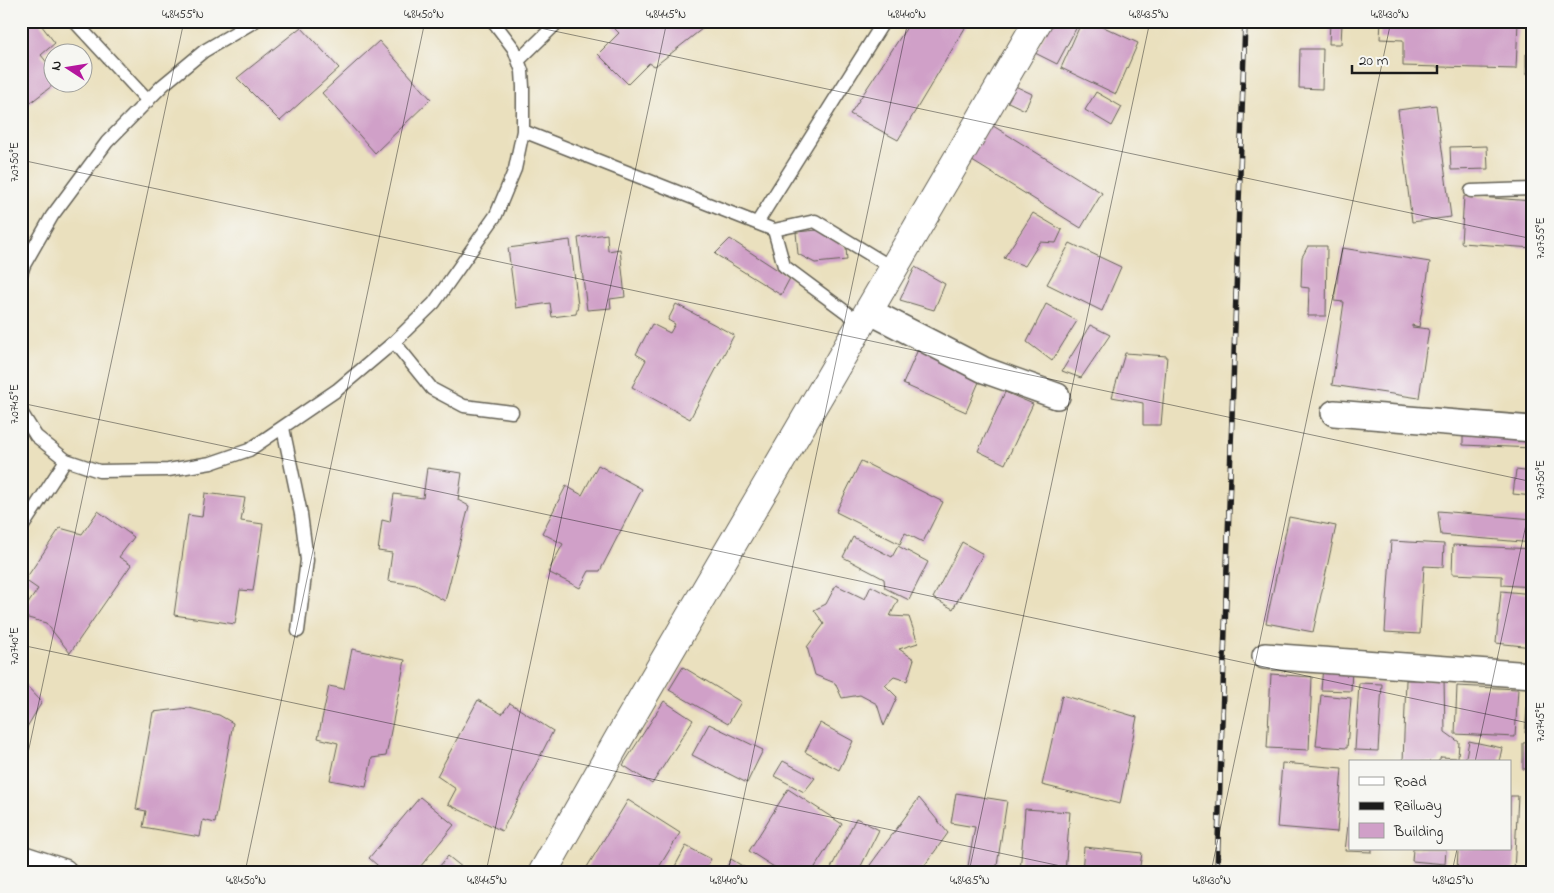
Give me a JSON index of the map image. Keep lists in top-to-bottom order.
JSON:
{
  "legend": ["Road", "Railway", "Building"],
  "scale_bar": "20 m",
  "north": "left",
  "coordinates": [
    "4.8455°N",
    "4.8450°N",
    "4.8445°N",
    "4.8440°N",
    "4.8435°N",
    "4.8430°N",
    "7.0750°E",
    "7.0755°E",
    "7.0745°E",
    "7.0740°E",
    "4.8425°N"
  ]
}
